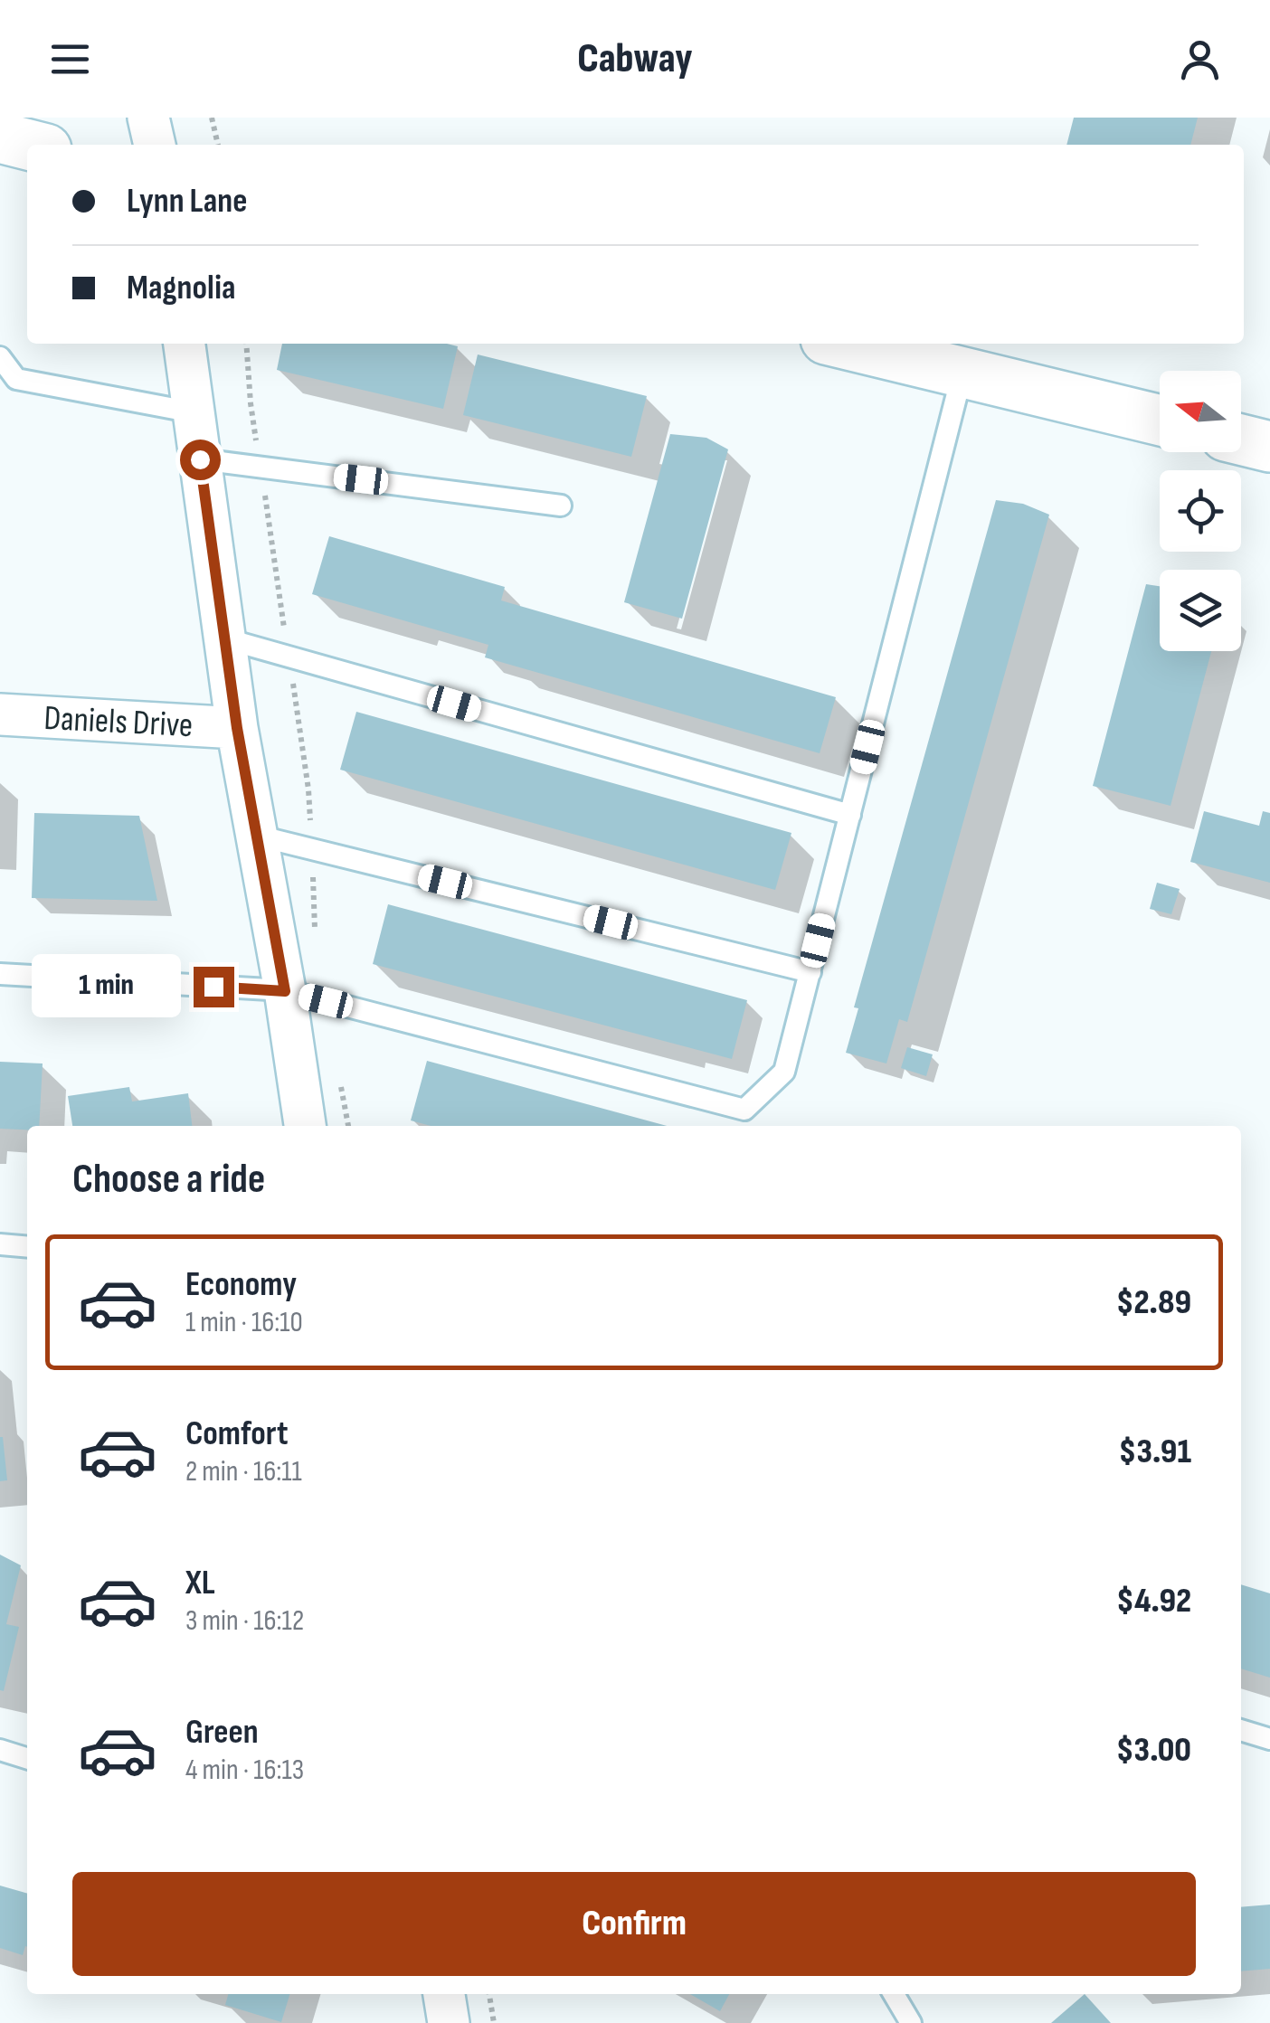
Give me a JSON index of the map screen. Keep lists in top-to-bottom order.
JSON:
{
  "streets": {
    "street": ["Daniels Drive"]
  },
  "north": "left",
  "page": {
    "header": "Cabway",
    "banner": ["Lynn Lane", "Magnolia"],
    "bubble": "1 min",
    "heading": "Choose a ride",
    "list": [
      {
        "name": "Economy",
        "note": "1 min · 16:10",
        "value": "$2.89"
      },
      {
        "name": "Comfort",
        "note": "2 min · 16:11",
        "value": "$3.91"
      },
      {
        "name": "XL",
        "note": "3 min · 16:12",
        "value": "$4.92"
      },
      {
        "name": "Green",
        "note": "4 min · 16:13",
        "value": "$3.00"
      }
    ],
    "buttons": "Confirm"
  }
}
